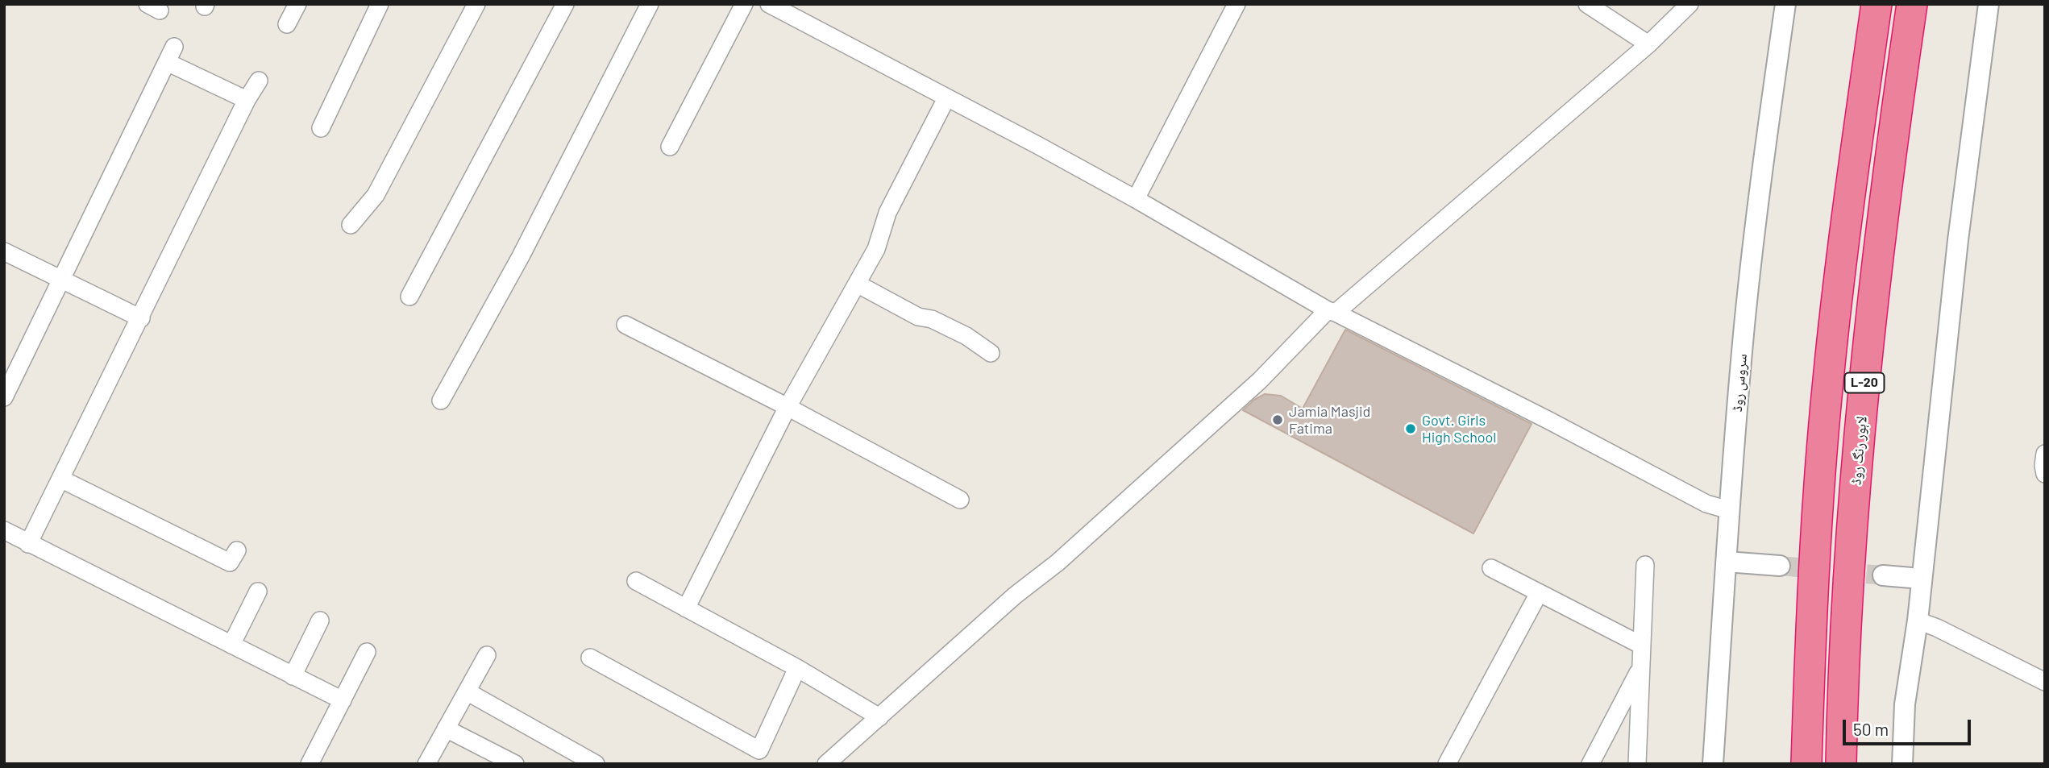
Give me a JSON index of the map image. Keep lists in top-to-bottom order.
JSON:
{
  "streets": {
    "highway": ["L-20", "لاہور رنگ روڈ"],
    "street": ["سروس روڈ"]
  },
  "places": ["Jamia Masjid Fatima", "Govt. Girls High School"],
  "scale_bar": "50 m"
}
